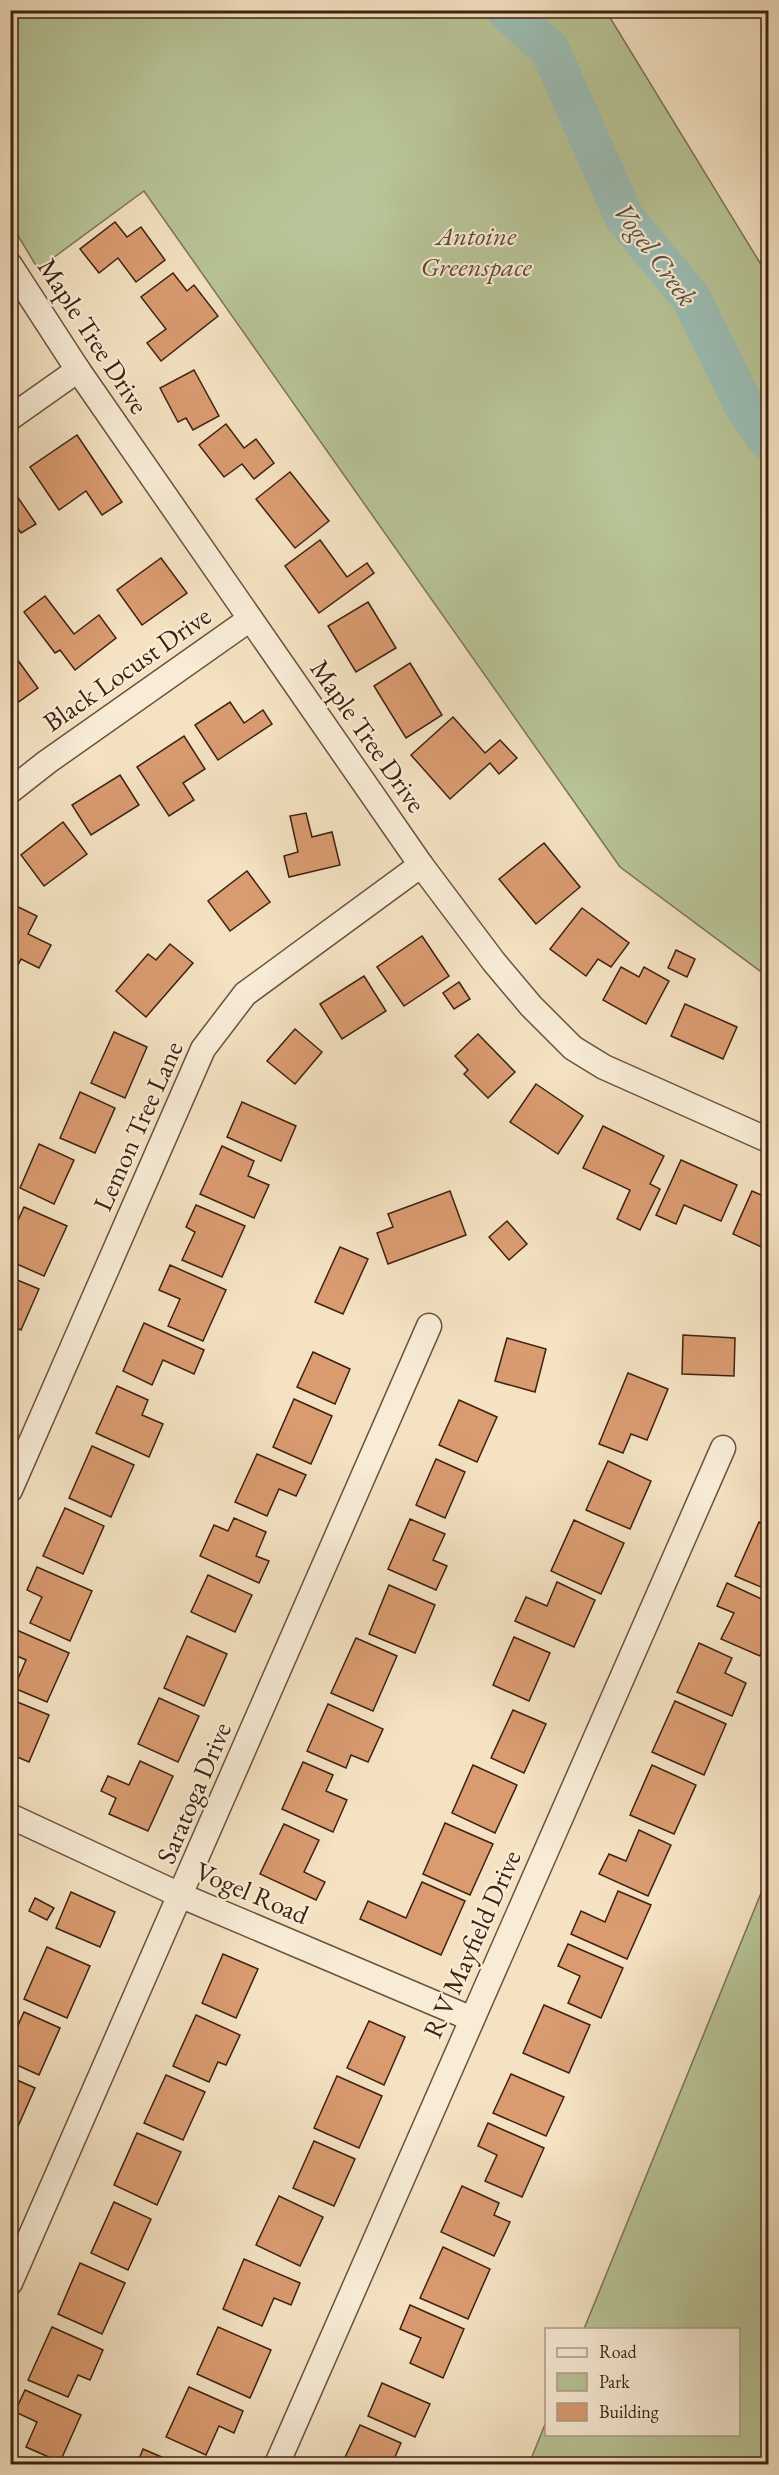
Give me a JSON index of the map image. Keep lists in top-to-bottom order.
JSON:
{
  "streets": {
    "street": [
      "Maple Tree Drive",
      "Black Locust Drive",
      "Lemon Tree Lane",
      "Saratoga Drive",
      "Vogel Road",
      "R V Mayfield Drive"
    ]
  },
  "crossings": [
    ["Maple Tree Drive", "Black Locust Drive"],
    ["Maple Tree Drive", "Lemon Tree Lane"],
    ["Saratoga Drive", "Vogel Road"],
    ["Vogel Road", "R V Mayfield Drive"]
  ],
  "water": ["Vogel Creek"],
  "parks": ["Antoine Greenspace"],
  "legend": ["Road", "Park", "Building"]
}
